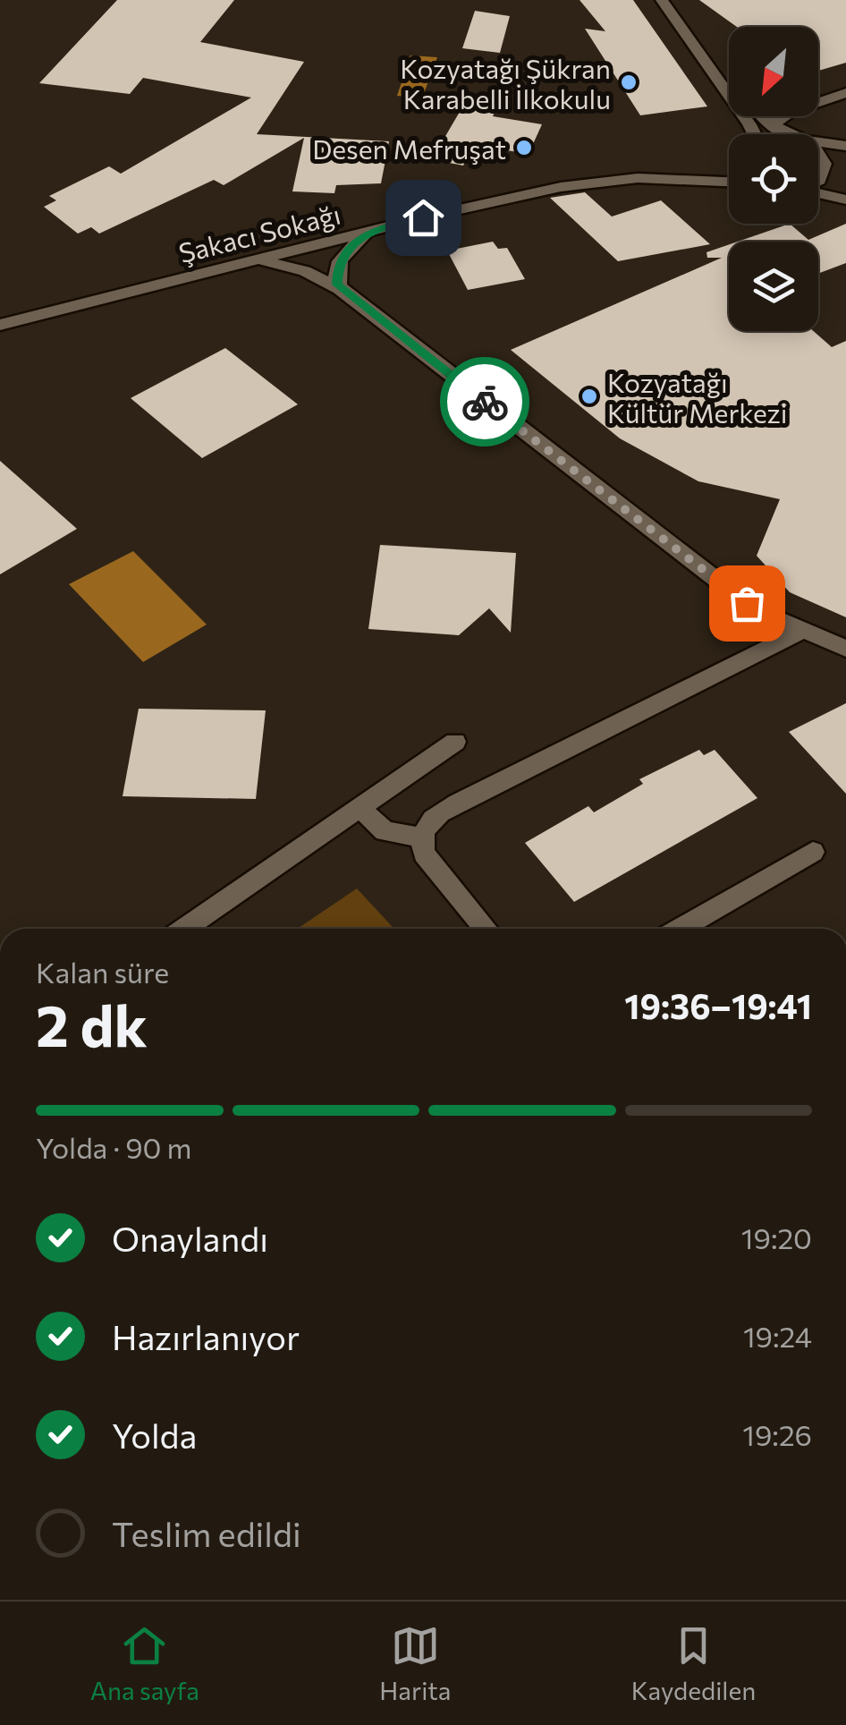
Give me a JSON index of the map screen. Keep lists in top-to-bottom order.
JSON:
{
  "streets": {
    "street": ["Şakacı Sokağı"]
  },
  "places": ["Kozyatağı Şükran Karabelli İlkokulu", "Desen Mefruşat", "Kozyatağı Kültür Merkezi"],
  "north": "bottom left",
  "page": {
    "heading": ["2 dk", "Kalan süre", "19:36–19:41"],
    "bar": "Yolda · 90 m",
    "list": [
      ["Onaylandı", "19:20"],
      ["Hazırlanıyor", "19:24"],
      ["Yolda", "19:26"],
      "Teslim edildi"
    ],
    "tabs": ["Ana sayfa", "Harita", "Kaydedilen"]
  }
}
